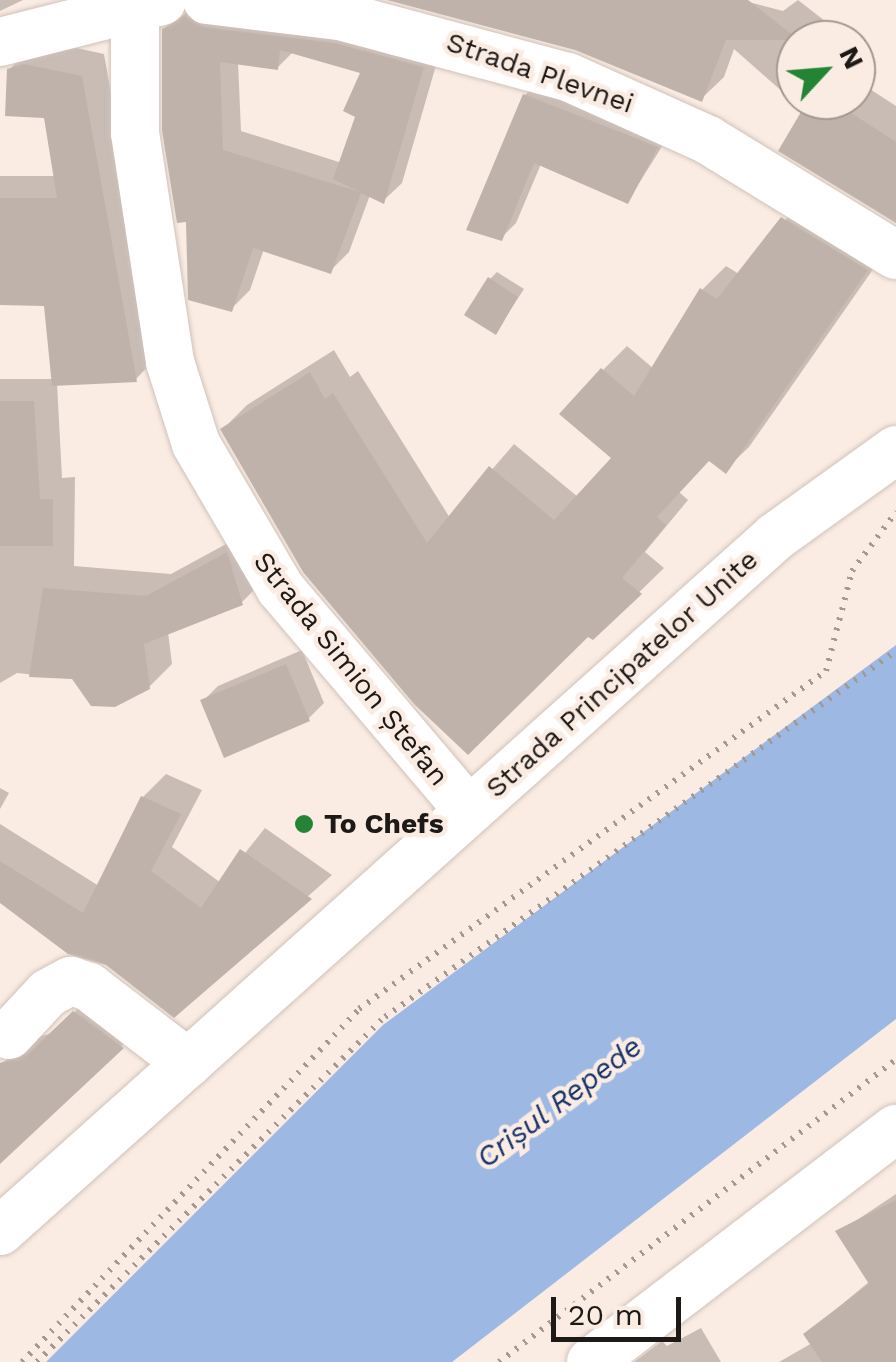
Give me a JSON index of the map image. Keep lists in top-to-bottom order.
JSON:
{
  "streets": {
    "street": ["Strada Plevnei", "Strada Simion Ștefan", "Strada Principatelor Unite"]
  },
  "crossings": [
    ["Strada Simion Ștefan", "Strada Principatelor Unite"]
  ],
  "water": ["Crișul Repede"],
  "places": ["To Chefs"],
  "scale_bar": "20 m",
  "north": "top right"
}
